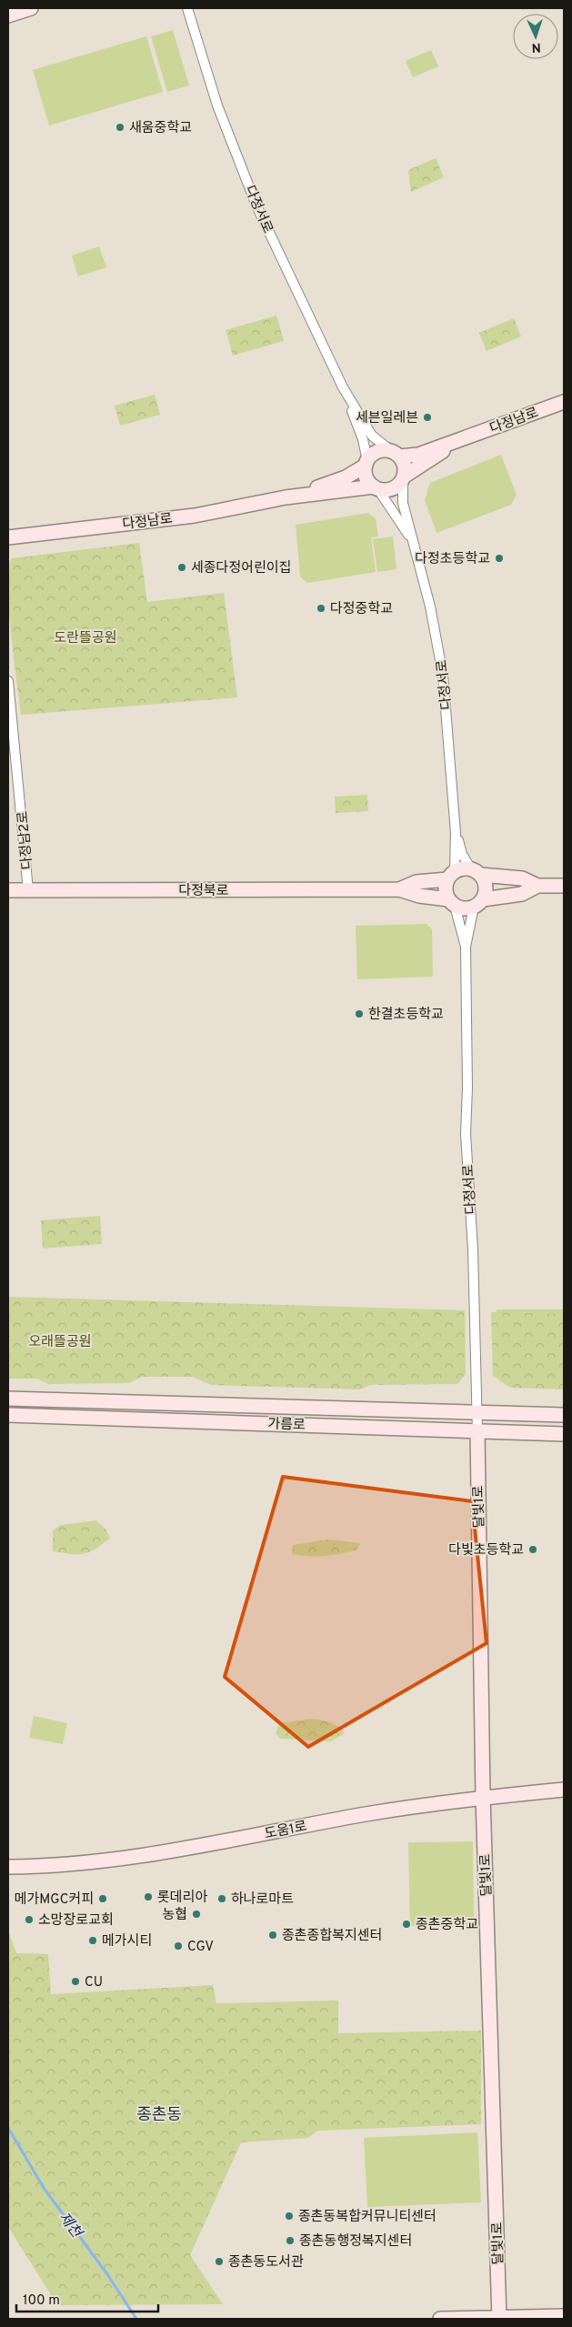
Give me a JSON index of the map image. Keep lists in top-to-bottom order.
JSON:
{
  "streets": {
    "street": [
      "다정서로",
      "다정남로",
      "다정남2로",
      "다정북로",
      "가름로",
      "달빛1로",
      "도움1로"
    ]
  },
  "crossings": [
    ["다정서로", "가름로"],
    ["다정서로", "달빛1로"],
    ["다정남2로", "다정북로"],
    ["가름로", "달빛1로"],
    ["달빛1로", "도움1로"]
  ],
  "districts": ["종촌동"],
  "water": ["제천"],
  "parks": ["도란뜰공원", "오래뜰공원"],
  "places": [
    "새움중학교",
    "세븐일레븐",
    "다정초등학교",
    "세종다정어린이집",
    "다정중학교",
    "한결초등학교",
    "다빛초등학교",
    "롯데리아",
    "메가MGC커피",
    "하나로마트",
    "농협",
    "소망장로교회",
    "종촌중학교",
    "종촌종합복지센터",
    "메가시티",
    "CGV",
    "CU",
    "종촌동복합커뮤니티센터",
    "종촌동행정복지센터",
    "종촌동도서관"
  ],
  "scale_bar": "100 m",
  "north": "bottom"
}
